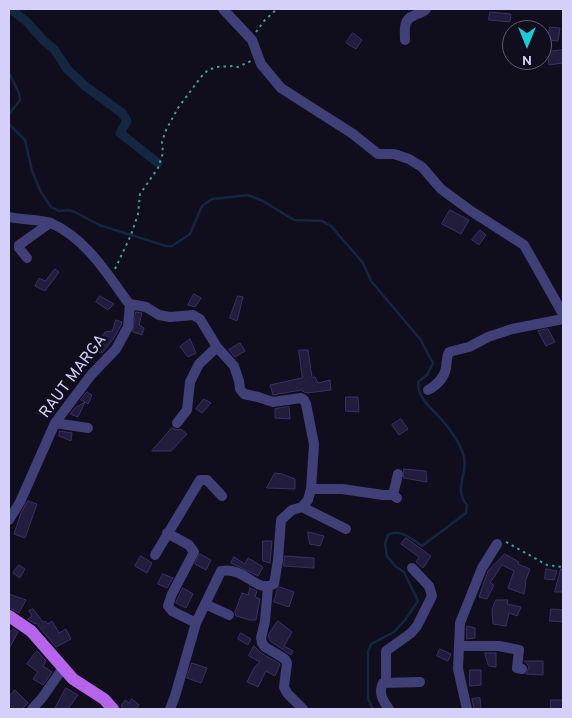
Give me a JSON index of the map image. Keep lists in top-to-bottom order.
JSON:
{
  "streets": {
    "street": ["RAUT MARGA"]
  },
  "north": "bottom"
}
